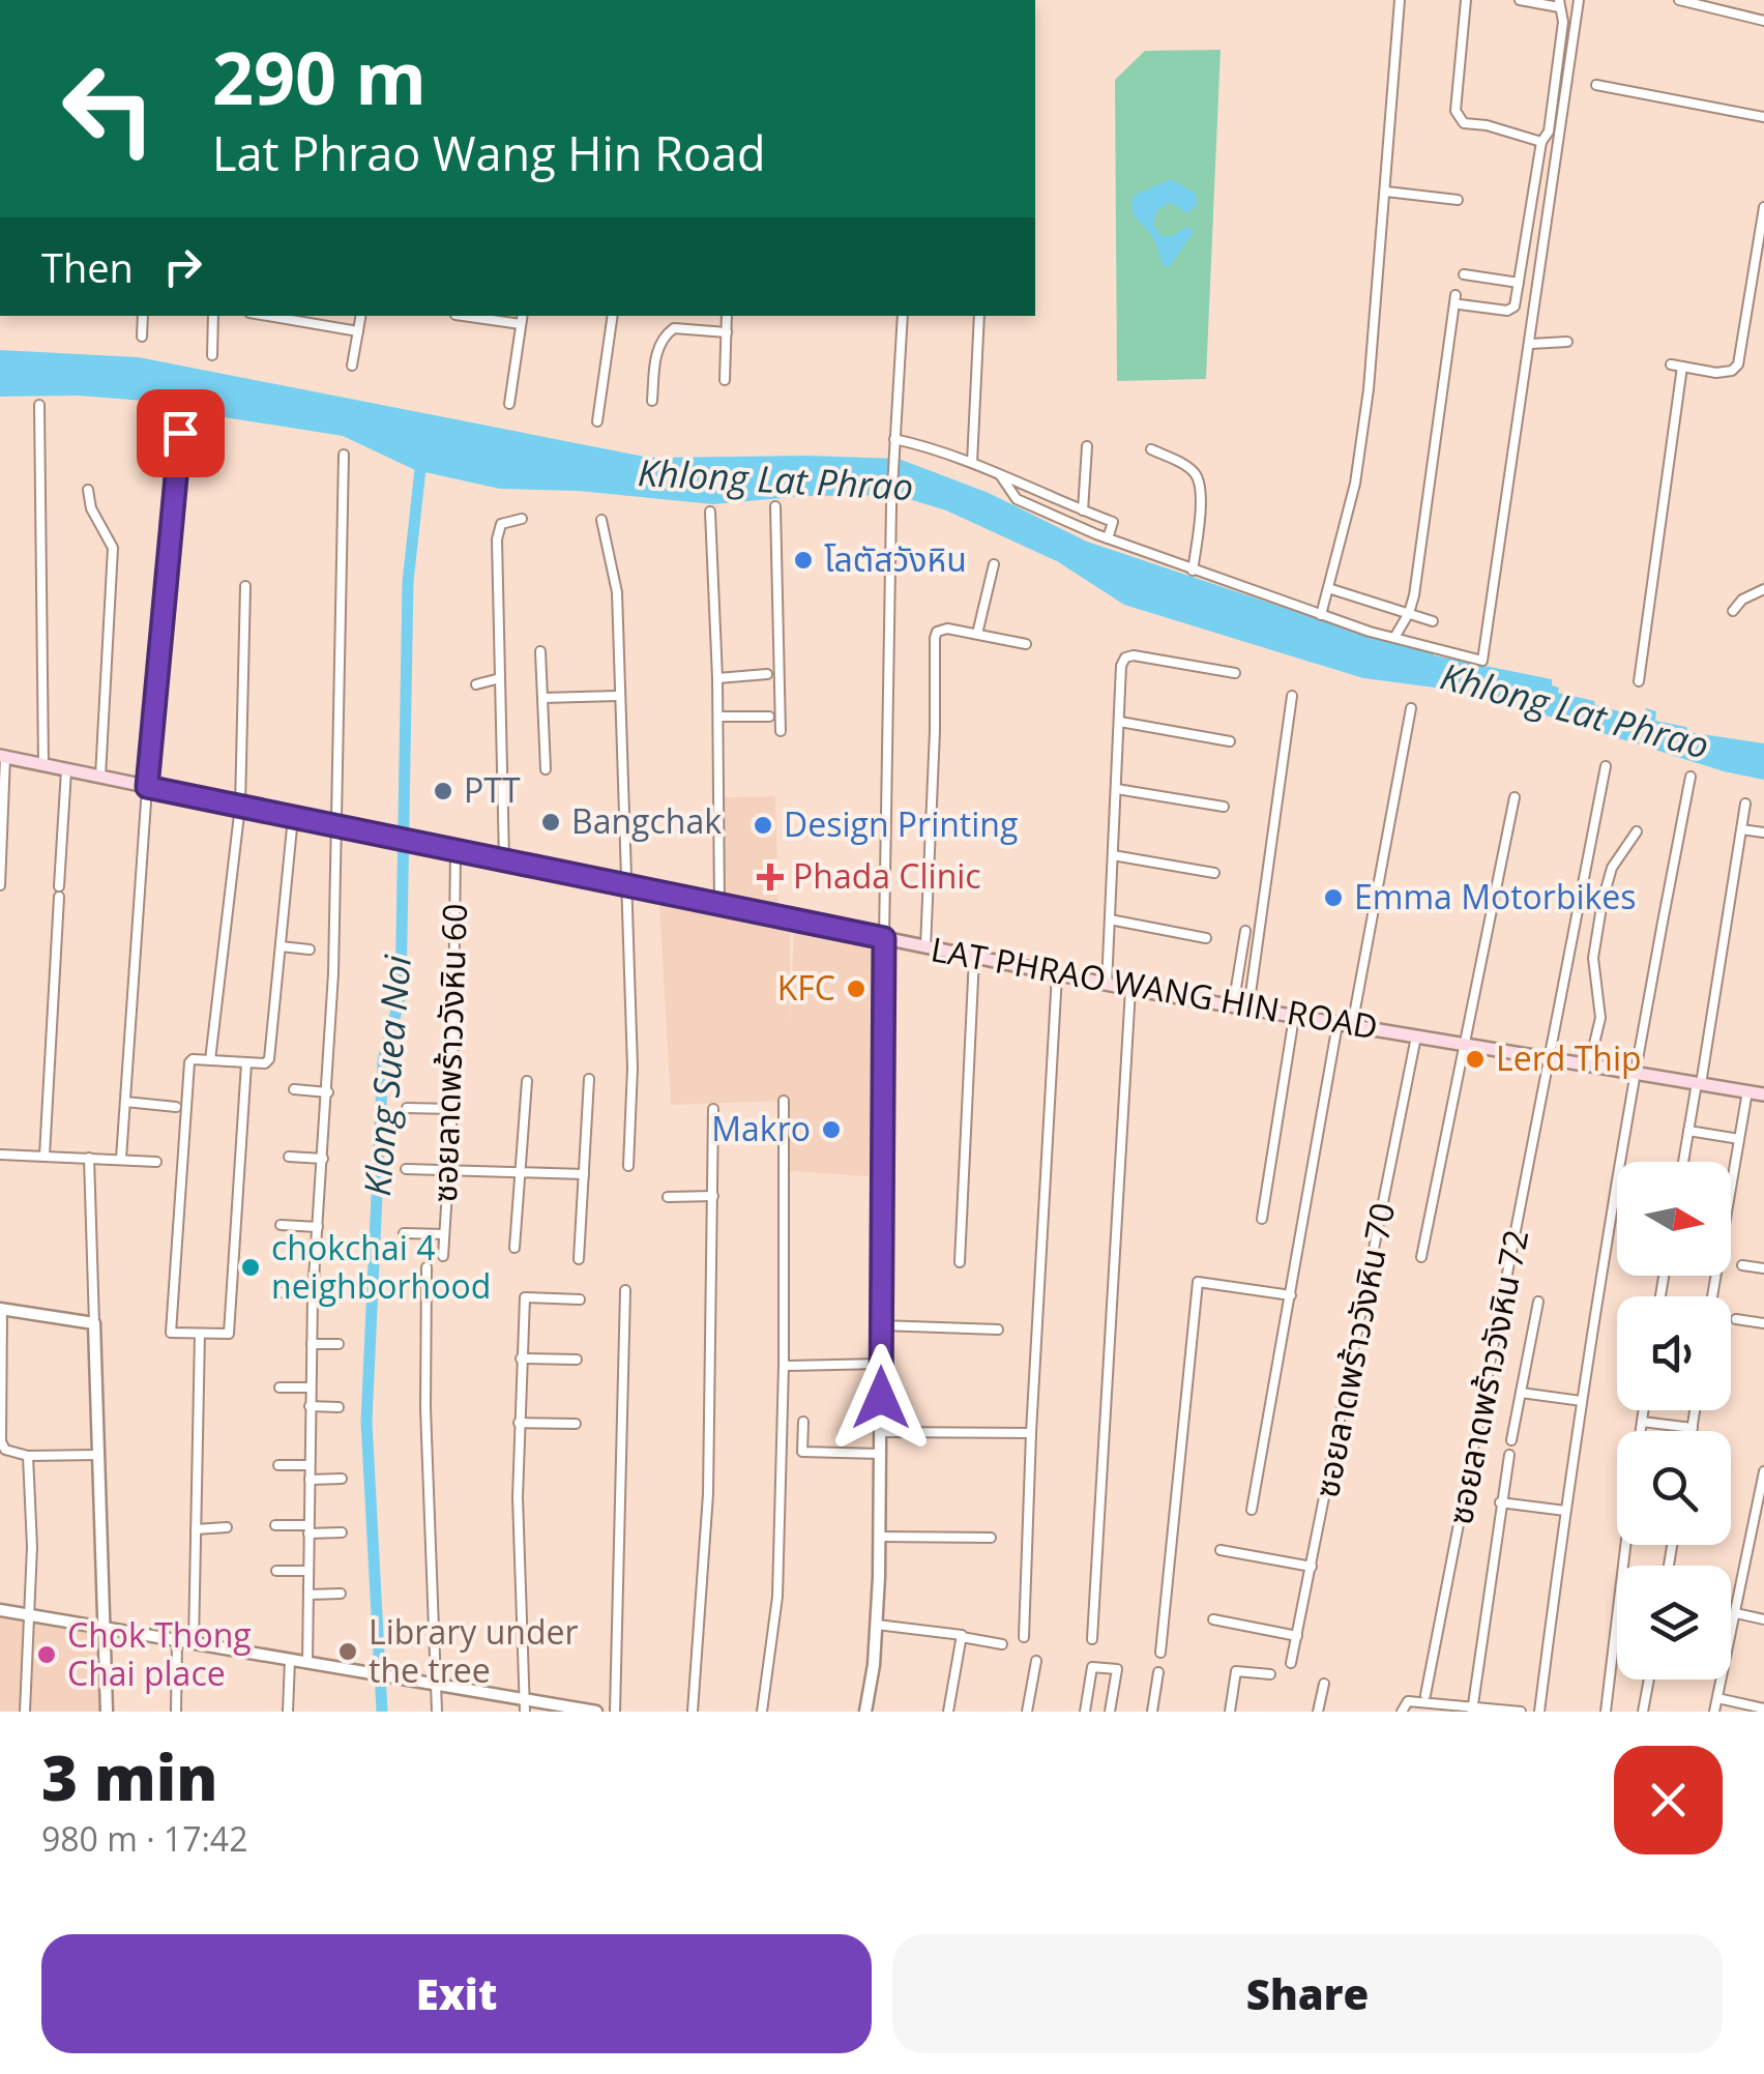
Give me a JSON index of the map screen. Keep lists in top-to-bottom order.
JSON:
{
  "streets": {
    "main road": ["LAT PHRAO WANG HIN ROAD"],
    "street": ["ซอยลาดพร้าววังหิน 60", "ซอยลาดพร้าววังหิน 70", "ซอยลาดพร้าววังหิน 72"]
  },
  "crossings": [
    ["LAT PHRAO WANG HIN ROAD", "ซอยลาดพร้าววังหิน 60"],
    ["LAT PHRAO WANG HIN ROAD", "ซอยลาดพร้าววังหิน 70"],
    ["LAT PHRAO WANG HIN ROAD", "ซอยลาดพร้าววังหิน 72"]
  ],
  "water": ["Khlong Lat Phrao", "Klong Suea Noi"],
  "places": {
    "other": [
      "โลตัสวังหิน",
      "PTT",
      "Bangchak",
      "Design Printing",
      "Emma Motorbikes",
      "KFC",
      "Lerd Thip",
      "Makro",
      "chokchai 4 neighborhood",
      "Library under the tree",
      "Chok Thong Chai place"
    ],
    "health": ["Phada Clinic"]
  },
  "north": "right",
  "page": {
    "turn": ["290 m", "Lat Phrao Wang Hin Road"],
    "then": "Then",
    "heading": ["3 min", "980 m · 17:42"],
    "buttons": ["Exit", "Share"]
  }
}
